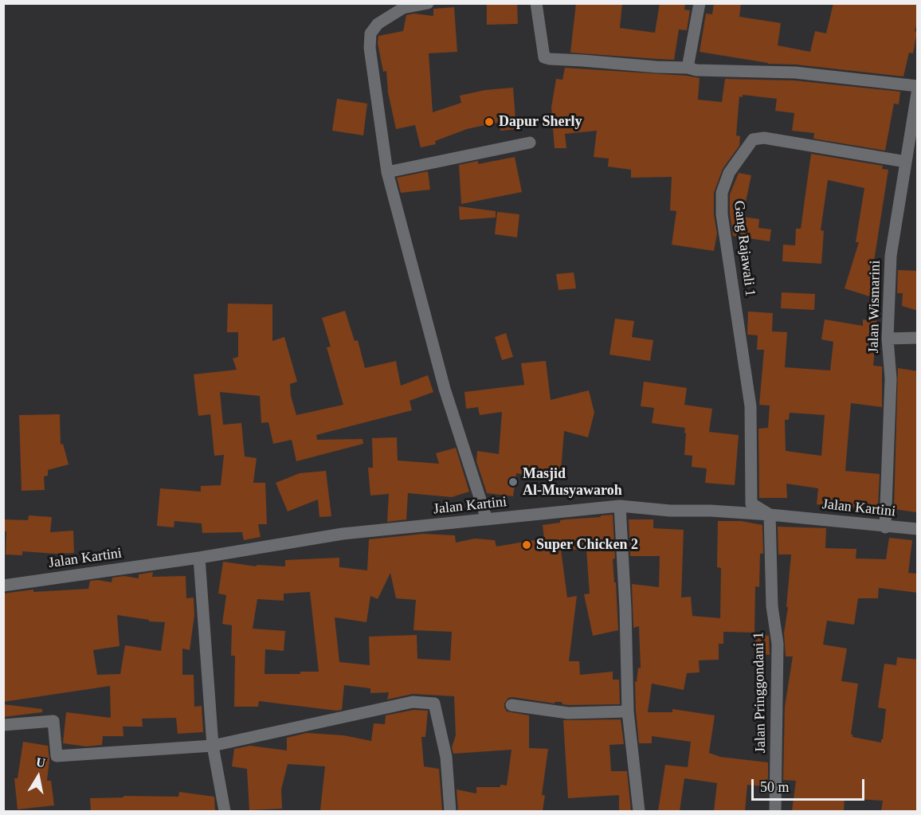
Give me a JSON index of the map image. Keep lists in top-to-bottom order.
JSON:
{
  "streets": {
    "street": [
      "Gang Rajawali 1",
      "Jalan Wismarini",
      "Jalan Kartini",
      "Jalan Pringgondani 1"
    ]
  },
  "crossings": [
    ["Gang Rajawali 1", "Jalan Wismarini"],
    ["Gang Rajawali 1", "Jalan Kartini"],
    ["Gang Rajawali 1", "Jalan Pringgondani 1"],
    ["Jalan Wismarini", "Jalan Kartini"],
    ["Jalan Kartini", "Jalan Pringgondani 1"]
  ],
  "places": ["Dapur Sherly", "Masjid Al-Musyawaroh", "Super Chicken 2"],
  "scale_bar": "50 m",
  "north": "top"
}
